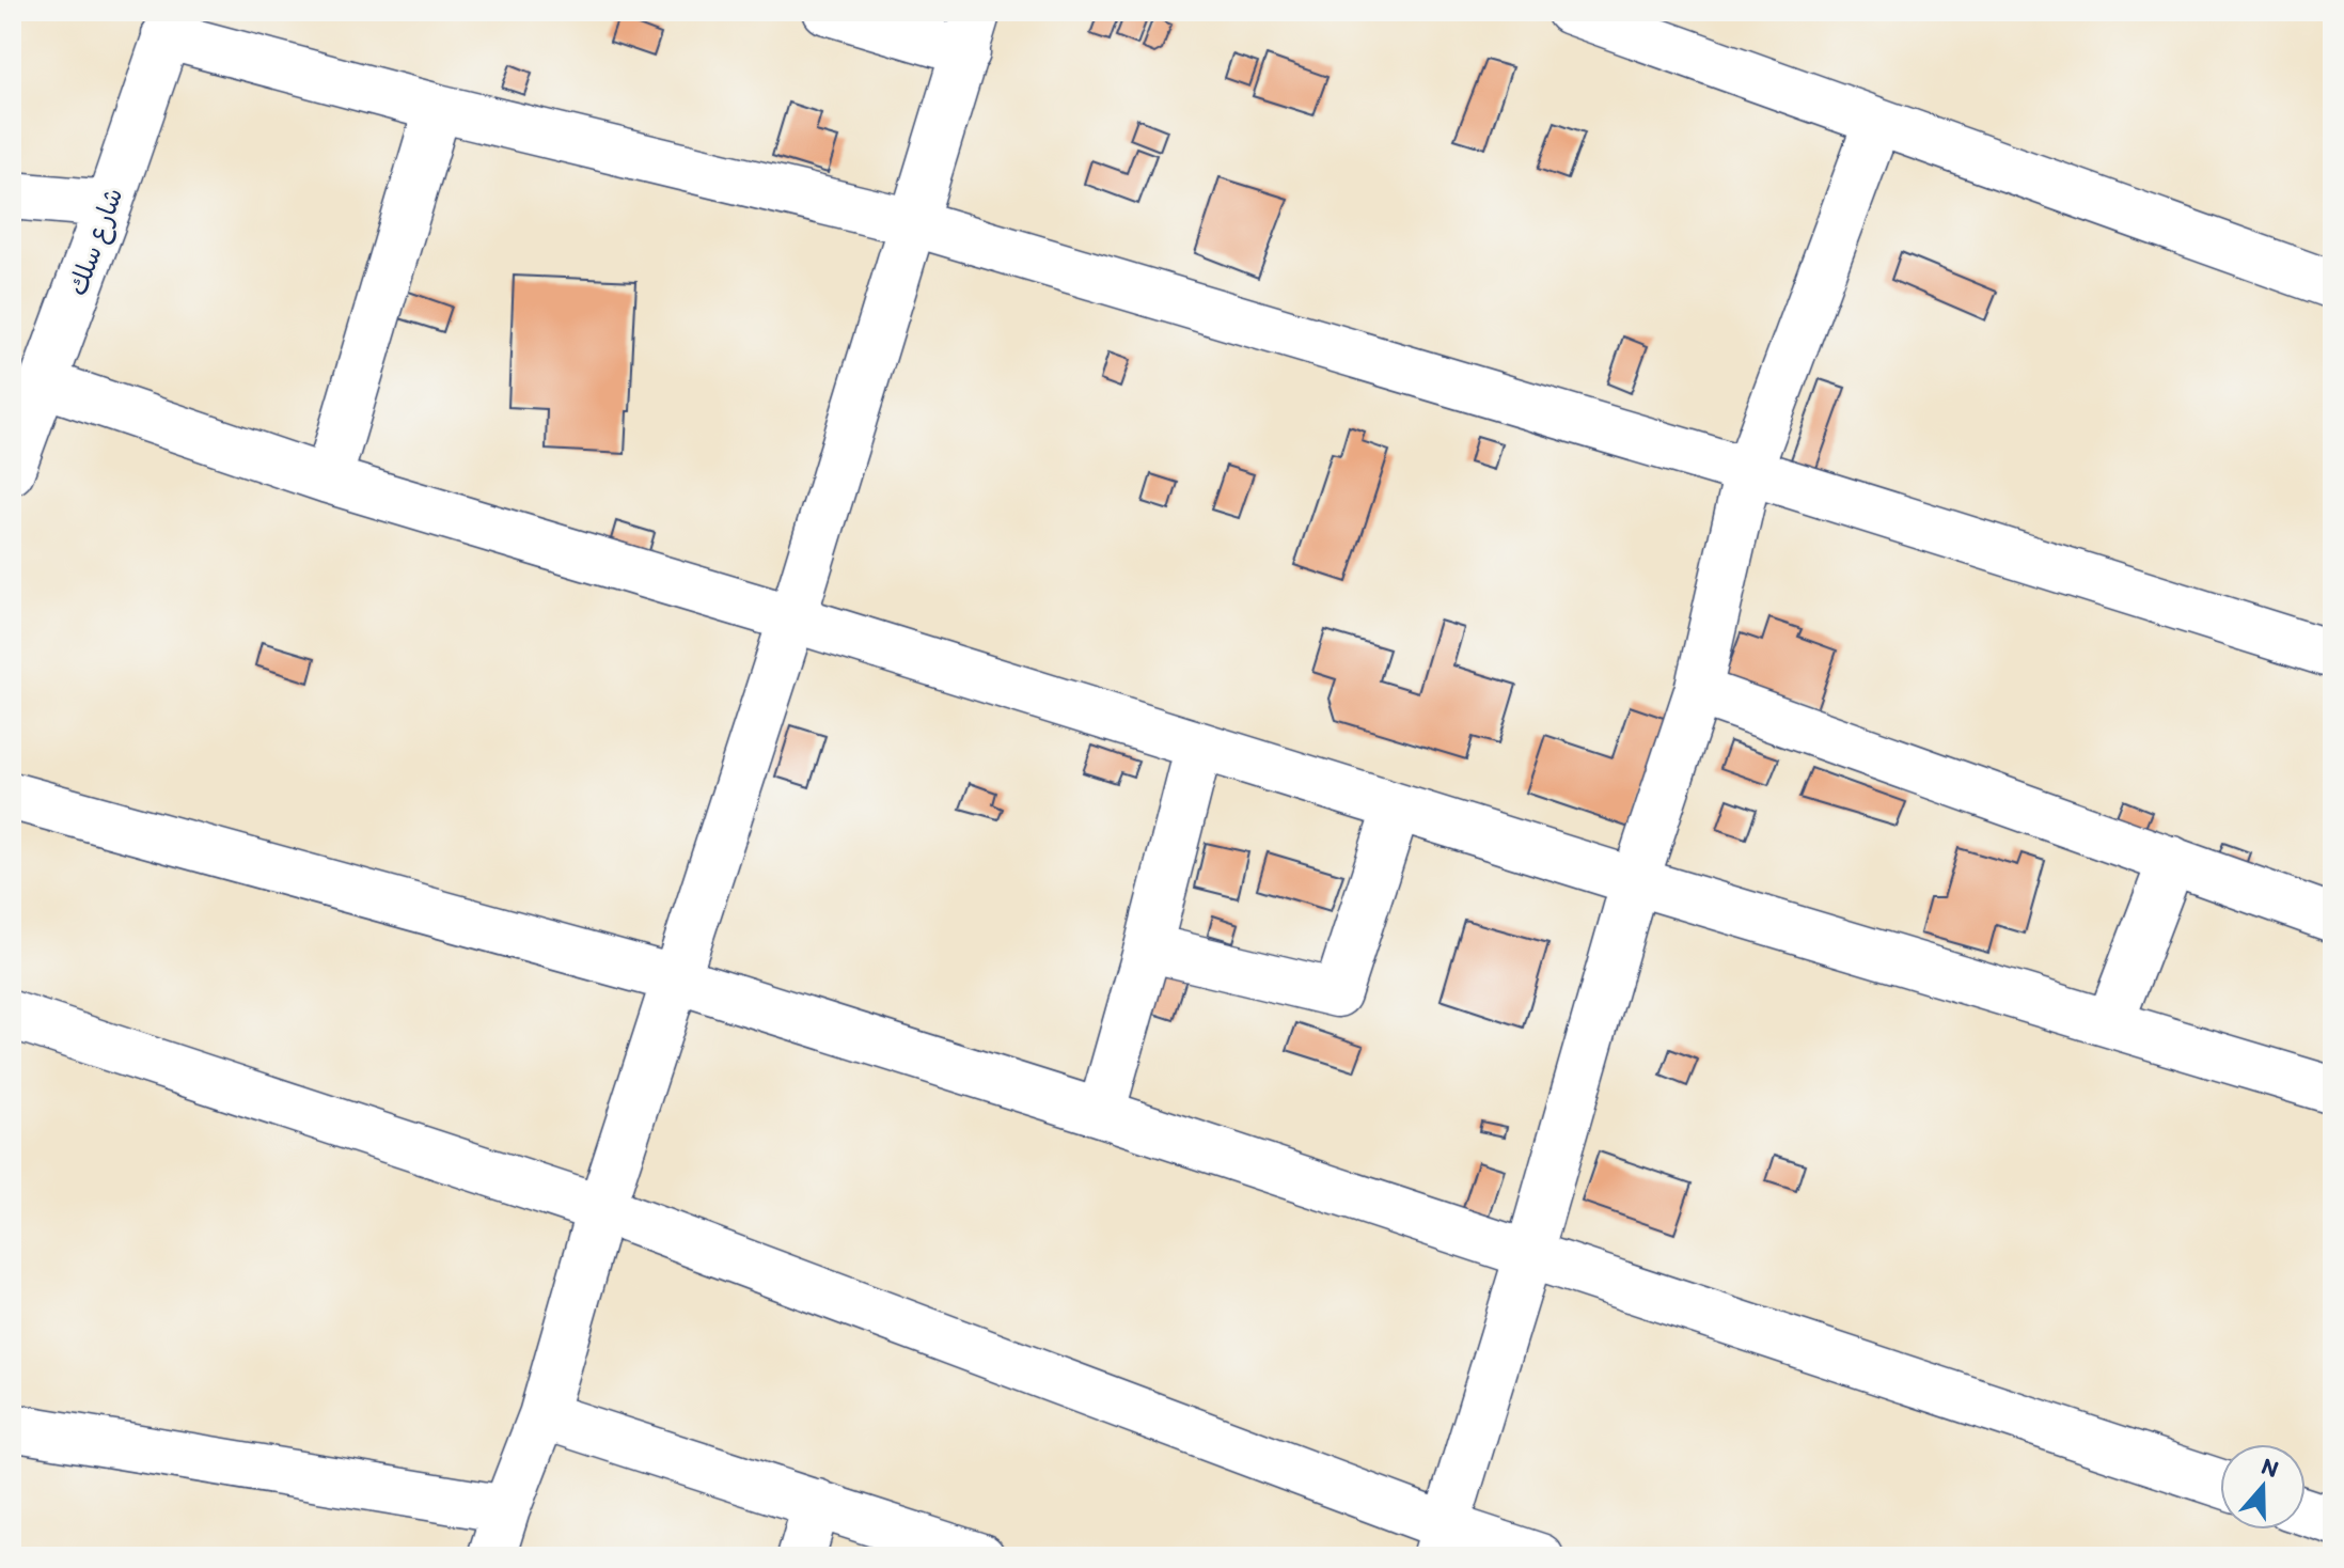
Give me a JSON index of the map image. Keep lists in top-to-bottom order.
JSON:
{
  "streets": {
    "street": ["شارع سلك"]
  },
  "north": "top"
}
